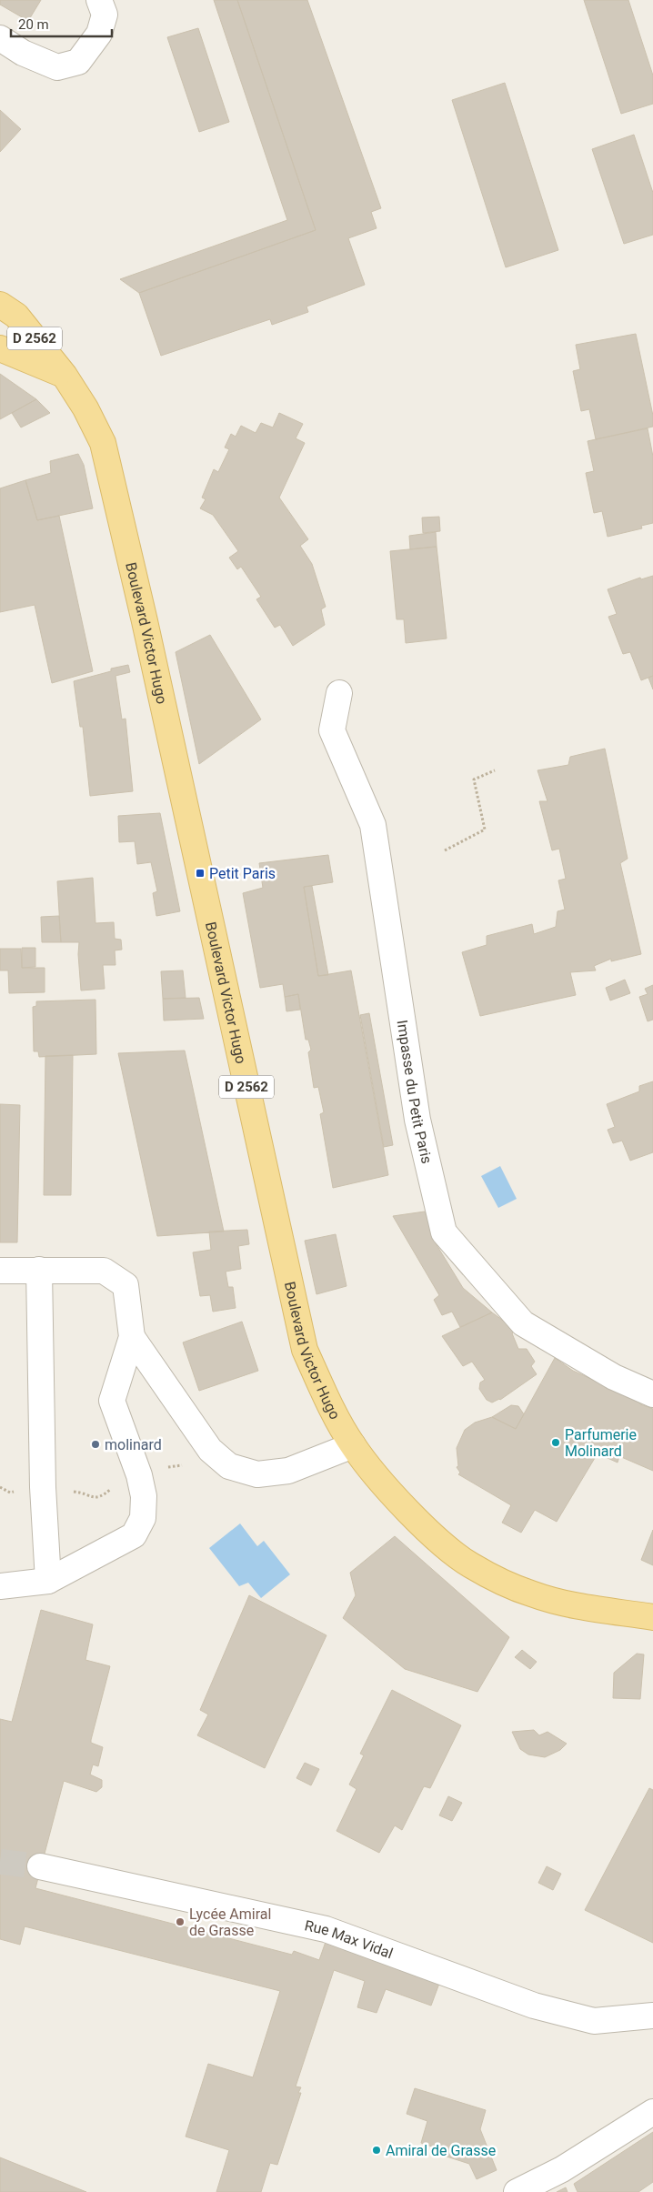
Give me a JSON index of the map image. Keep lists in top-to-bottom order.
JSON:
{
  "streets": {
    "main road": ["D 2562", "Boulevard Victor Hugo"],
    "street": ["Impasse du Petit Paris", "Rue Max Vidal"]
  },
  "crossings": [
    ["D 2562", "Boulevard Victor Hugo"]
  ],
  "places": {
    "transit": ["Petit Paris"],
    "other": [
      "Parfumerie Molinard",
      "molinard",
      "Lycée Amiral de Grasse",
      "Amiral de Grasse"
    ]
  },
  "scale_bar": "20 m"
}
